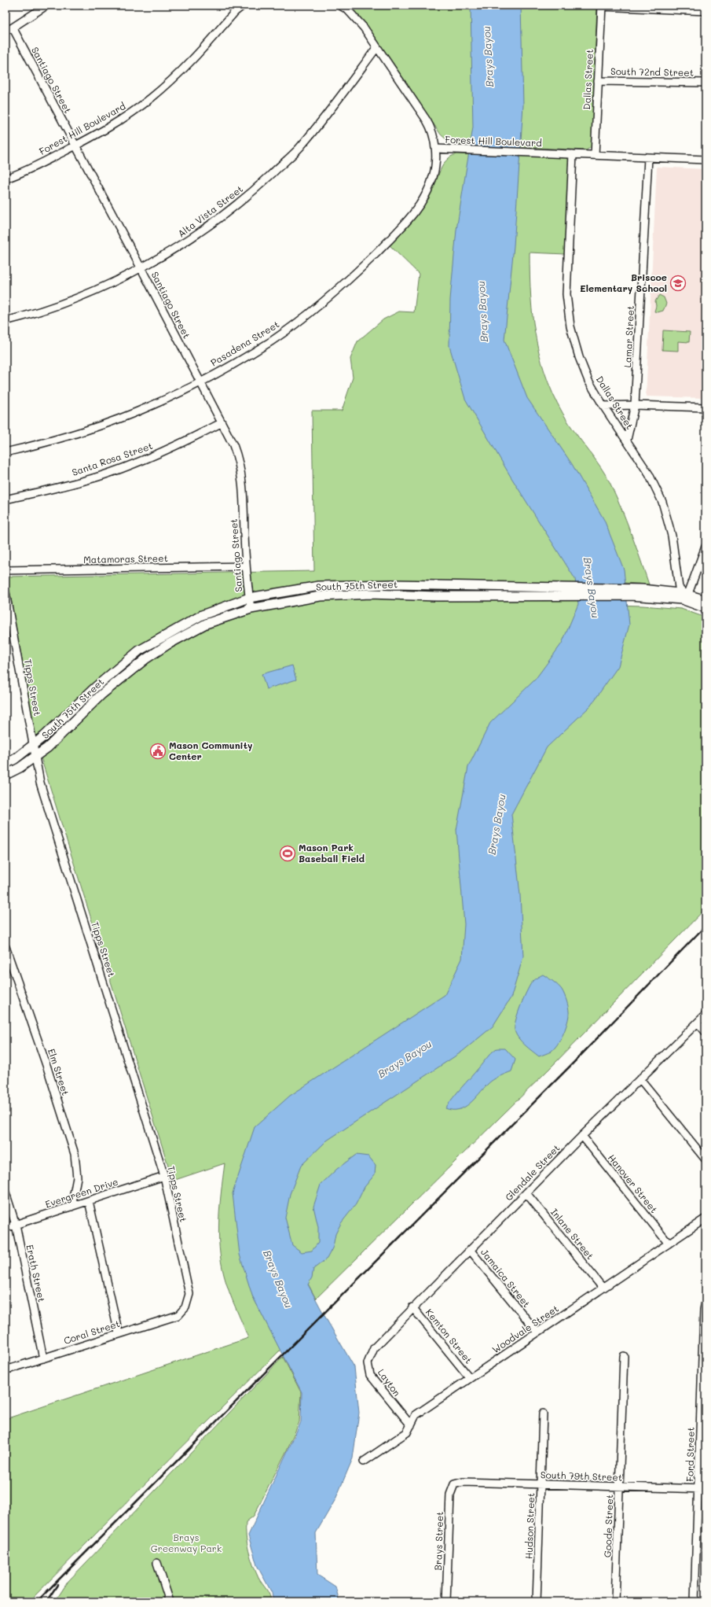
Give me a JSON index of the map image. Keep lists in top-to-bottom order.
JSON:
{
  "streets": {
    "main road": ["South 75th Street"],
    "street": [
      "South 72nd Street",
      "Dallas Street",
      "Santiago Street",
      "Forest Hill Boulevard",
      "Alta Vista Street",
      "Lamar Street",
      "Pasadena Street",
      "Santa Rosa Street",
      "Matamoras Street",
      "Tipps Street",
      "Elm Street",
      "Glendale Street",
      "Hanover Street",
      "Evergreen Drive",
      "Inlane Street",
      "Erath Street",
      "Jamaica Street",
      "Woodvale Street",
      "Coral Street",
      "Kemton Street",
      "Layton",
      "Ford Street",
      "South 79th Street",
      "Hudson Street",
      "Goode Street",
      "Brays Street"
    ]
  },
  "crossings": [
    ["South 72nd Street", "Dallas Street"],
    ["Dallas Street", "Forest Hill Boulevard"],
    ["Dallas Street", "Lamar Street"],
    ["Dallas Street", "South 75th Street"],
    ["Santiago Street", "Forest Hill Boulevard"],
    ["Santiago Street", "Alta Vista Street"],
    ["Santiago Street", "Pasadena Street"],
    ["Santiago Street", "Santa Rosa Street"],
    ["Santiago Street", "Matamoras Street"],
    ["Santiago Street", "South 75th Street"],
    ["Forest Hill Boulevard", "Alta Vista Street"],
    ["Forest Hill Boulevard", "Lamar Street"],
    ["Forest Hill Boulevard", "Pasadena Street"],
    ["South 75th Street", "Tipps Street"],
    ["Tipps Street", "Evergreen Drive"],
    ["Tipps Street", "Coral Street"],
    ["Elm Street", "Evergreen Drive"],
    ["Glendale Street", "Hanover Street"],
    ["Glendale Street", "Inlane Street"],
    ["Glendale Street", "Jamaica Street"],
    ["Glendale Street", "Kemton Street"],
    ["Glendale Street", "Layton"],
    ["Hanover Street", "Woodvale Street"],
    ["Evergreen Drive", "Erath Street"],
    ["Inlane Street", "Woodvale Street"],
    ["Erath Street", "Coral Street"],
    ["Jamaica Street", "Woodvale Street"],
    ["Woodvale Street", "Kemton Street"],
    ["Woodvale Street", "Layton"],
    ["Ford Street", "South 79th Street"],
    ["South 79th Street", "Hudson Street"],
    ["South 79th Street", "Goode Street"],
    ["South 79th Street", "Brays Street"]
  ],
  "water": ["Brays Bayou"],
  "parks": ["Brays Greenway Park"],
  "places": {
    "school or university": ["Briscoe Elementary School"],
    "public building": ["Mason Community Center"],
    "sports": ["Mason Park Baseball Field"]
  }
}
